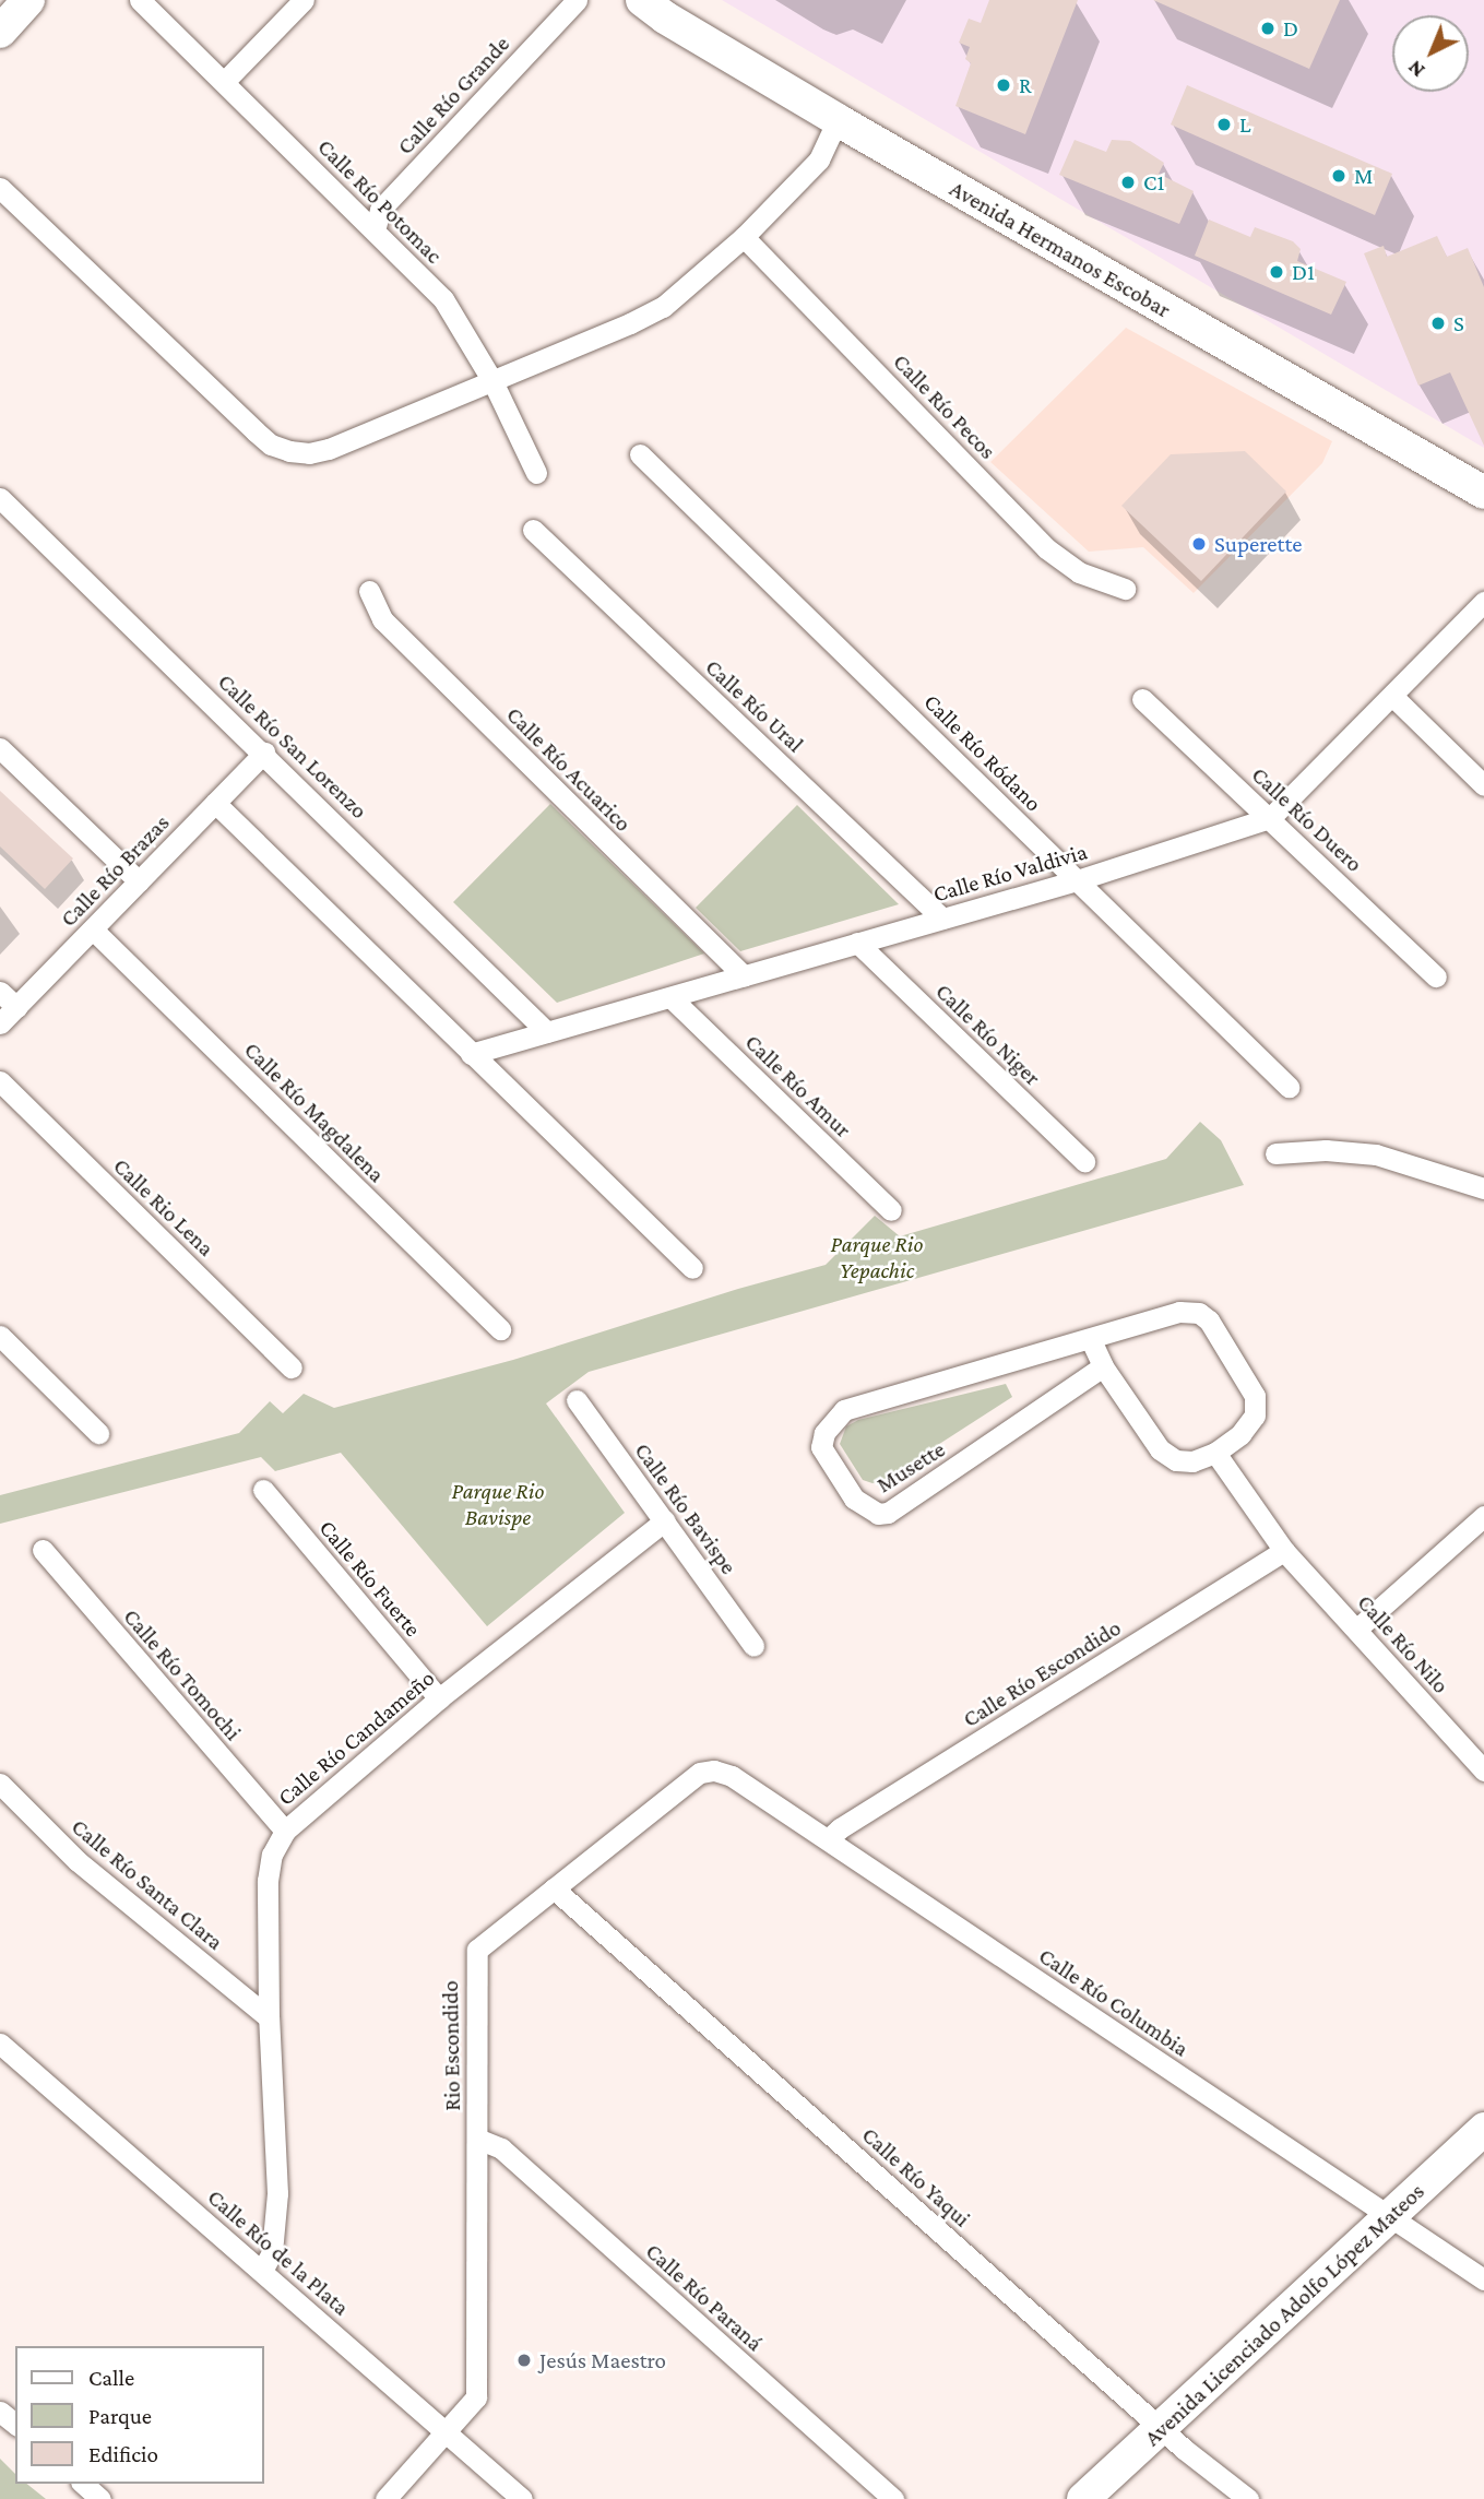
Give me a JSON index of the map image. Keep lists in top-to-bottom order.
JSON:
{
  "streets": {
    "main road": ["Avenida Hermanos Escobar", "Avenida Licenciado Adolfo López Mateos"],
    "street": [
      "Calle Río Grande",
      "Calle Río Potomac",
      "Calle Río Pecos",
      "Calle Río Ural",
      "Calle Río San Lorenzo",
      "Calle Río Ródano",
      "Calle Río Acuarico",
      "Calle Río Duero",
      "Calle Río Brazas",
      "Calle Río Valdivia",
      "Calle Río Niger",
      "Calle Río Amur",
      "Calle Río Magdalena",
      "Calle Rio Lena",
      "Musette",
      "Calle Río Bavispe",
      "Calle Río Fuerte",
      "Calle Río Nilo",
      "Calle Río Escondido",
      "Calle Río Tomochi",
      "Calle Río Candameño",
      "Calle Río Santa Clara",
      "Calle Río Columbia",
      "Rio Escondido",
      "Calle Río Yaqui",
      "Calle Río de la Plata",
      "Calle Río Paraná"
    ]
  },
  "crossings": [
    ["Calle Río Grande", "Calle Río Potomac"],
    ["Calle Río Ural", "Calle Río Valdivia"],
    ["Calle Río San Lorenzo", "Calle Río Brazas"],
    ["Calle Río San Lorenzo", "Calle Río Valdivia"],
    ["Calle Río Ródano", "Calle Río Valdivia"],
    ["Calle Río Acuarico", "Calle Río Valdivia"],
    ["Calle Río Duero", "Calle Río Valdivia"],
    ["Calle Río Brazas", "Calle Río Magdalena"],
    ["Calle Río Valdivia", "Calle Río Niger"],
    ["Calle Río Valdivia", "Calle Río Amur"],
    ["Calle Río Bavispe", "Calle Río Candameño"],
    ["Calle Río Fuerte", "Calle Río Candameño"],
    ["Calle Río Nilo", "Calle Río Escondido"],
    ["Calle Río Escondido", "Calle Río Columbia"],
    ["Calle Río Tomochi", "Calle Río Candameño"],
    ["Calle Río Candameño", "Calle Río Santa Clara"],
    ["Calle Río Candameño", "Calle Río de la Plata"],
    ["Calle Río Columbia", "Rio Escondido"],
    ["Calle Río Columbia", "Avenida Licenciado Adolfo López Mateos"],
    ["Rio Escondido", "Calle Río Yaqui"],
    ["Rio Escondido", "Calle Río de la Plata"],
    ["Rio Escondido", "Calle Río Paraná"],
    ["Calle Río Yaqui", "Avenida Licenciado Adolfo López Mateos"]
  ],
  "parks": ["Parque Rio Yepachic", "Parque Rio Bavispe"],
  "places": [
    "D",
    "R",
    "L",
    "M",
    "C1",
    "D1",
    "S",
    "Superette",
    "Jesús Maestro"
  ],
  "legend": ["Calle", "Parque", "Edificio"],
  "north": "bottom left"
}
